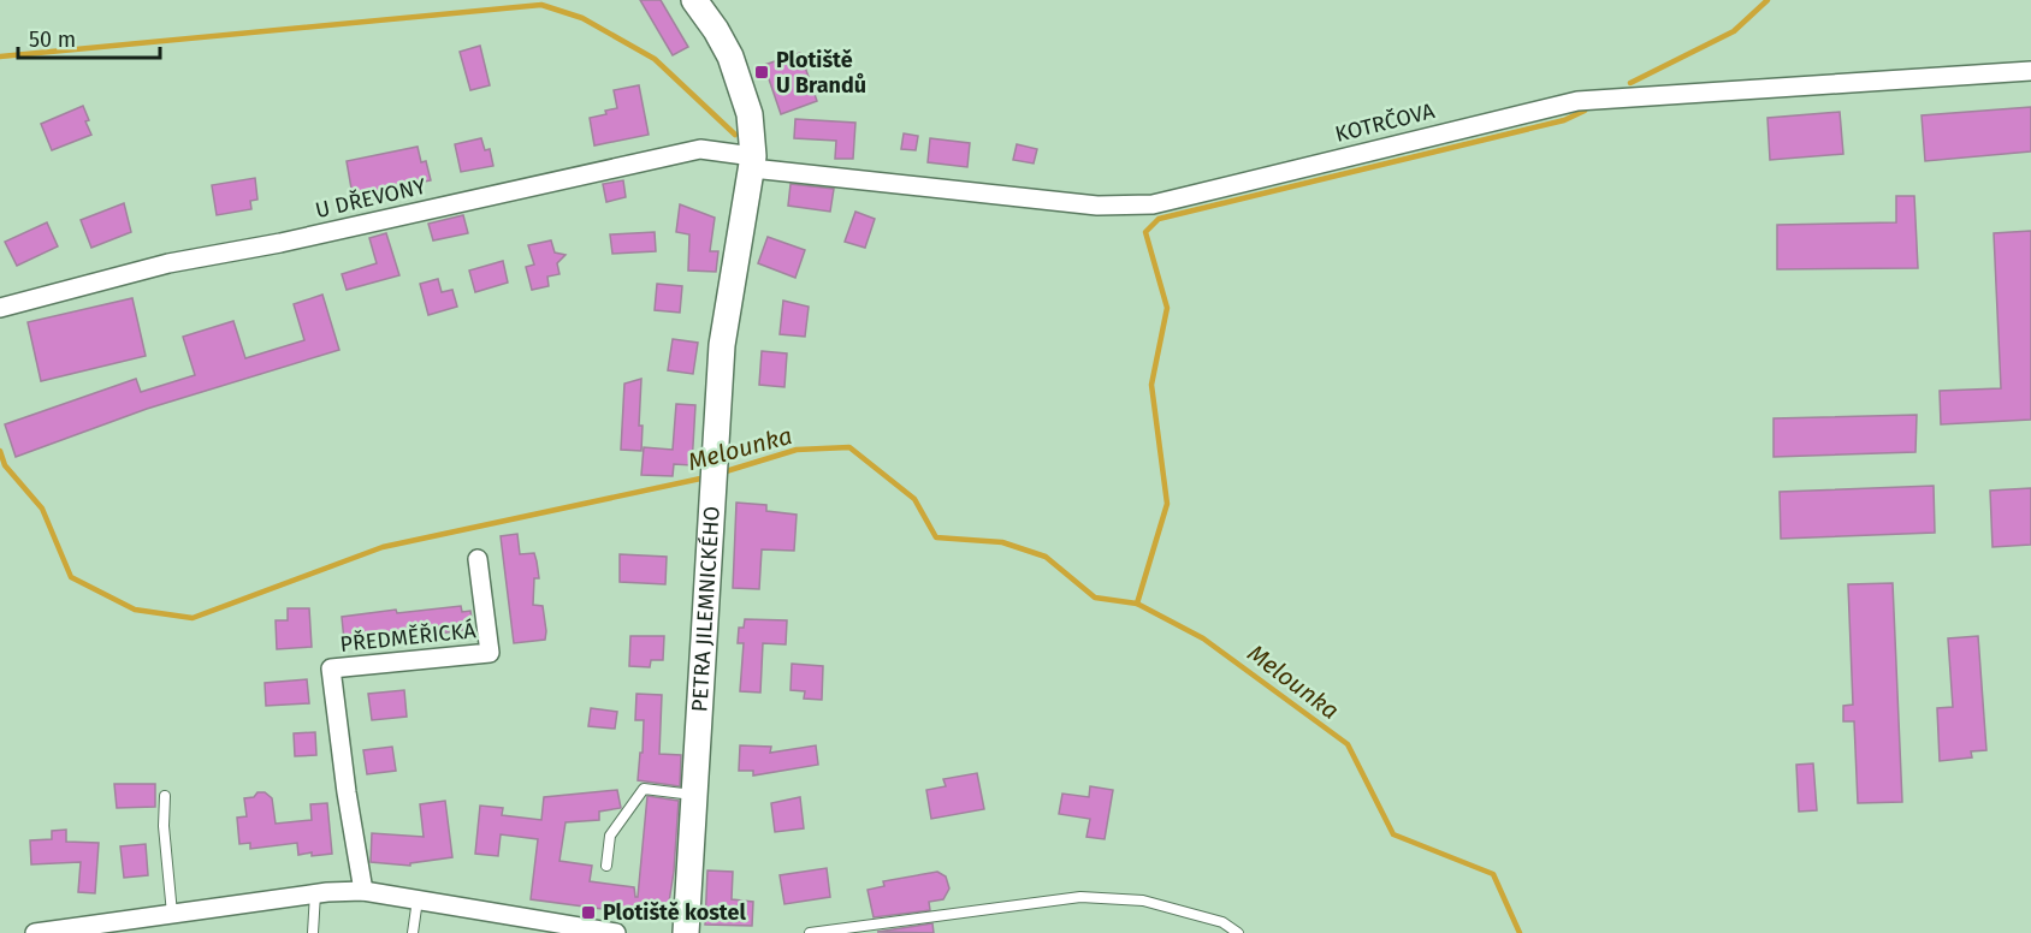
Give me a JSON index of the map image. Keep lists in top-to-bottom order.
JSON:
{
  "streets": {
    "street": [
      "KOTRČOVA",
      "U DŘEVONY",
      "PETRA JILEMNICKÉHO",
      "PŘEDMĚŘICKÁ"
    ]
  },
  "crossings": [
    ["KOTRČOVA", "U DŘEVONY"],
    ["KOTRČOVA", "PETRA JILEMNICKÉHO"],
    ["U DŘEVONY", "PETRA JILEMNICKÉHO"]
  ],
  "water": ["Melounka"],
  "places": {
    "transit": ["Plotiště U Brandů", "Plotiště kostel"]
  },
  "scale_bar": "50 m"
}
